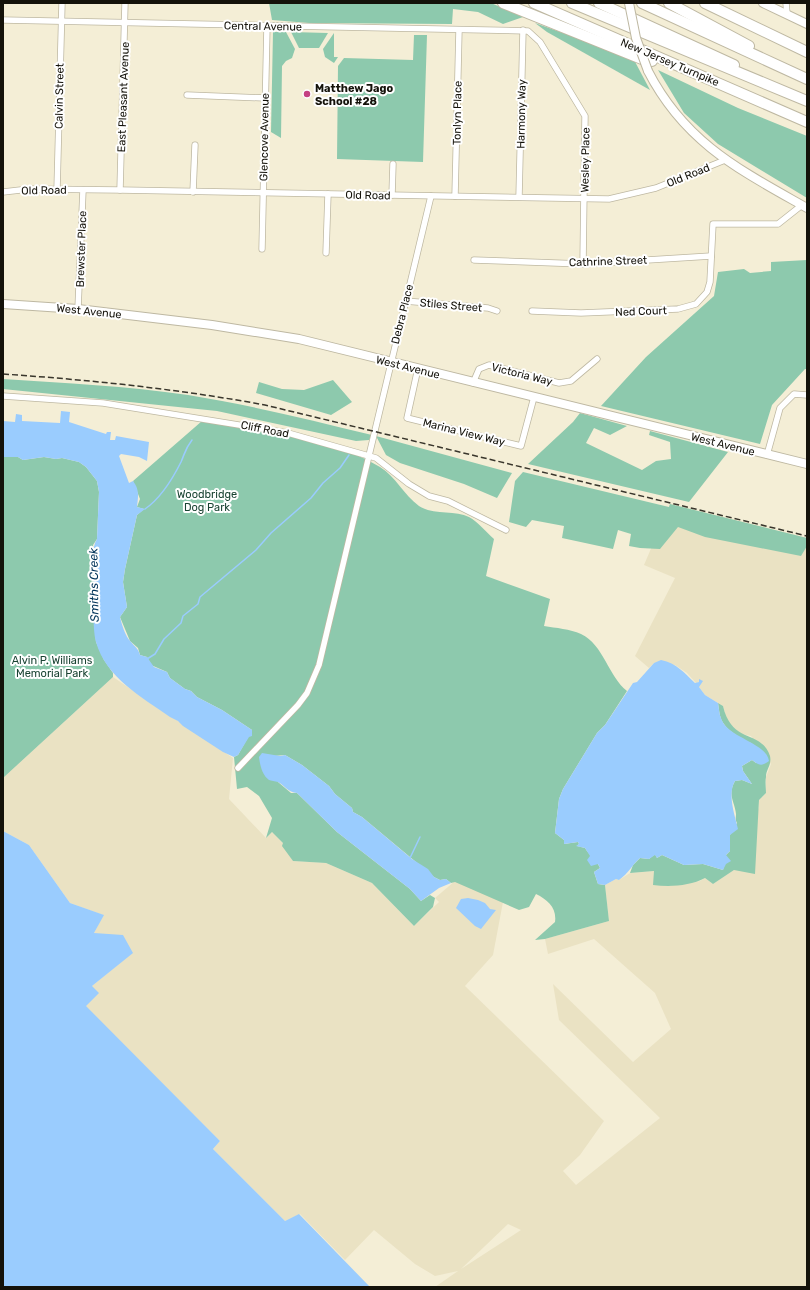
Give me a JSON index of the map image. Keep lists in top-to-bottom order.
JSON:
{
  "streets": {
    "highway": ["New Jersey Turnpike"],
    "street": [
      "Central Avenue",
      "Calvin Street",
      "East Pleasant Avenue",
      "Tonlyn Place",
      "Harmony Way",
      "Glencove Avenue",
      "Wesley Place",
      "Old Road",
      "Brewster Place",
      "Cathrine Street",
      "Stiles Street",
      "West Avenue",
      "Ned Court",
      "Debra Place",
      "Victoria Way",
      "Cliff Road",
      "Marina View Way"
    ]
  },
  "crossings": [
    ["Central Avenue", "Calvin Street"],
    ["Central Avenue", "East Pleasant Avenue"],
    ["Central Avenue", "Tonlyn Place"],
    ["Central Avenue", "Harmony Way"],
    ["Central Avenue", "Glencove Avenue"],
    ["Central Avenue", "Wesley Place"],
    ["Calvin Street", "Old Road"],
    ["East Pleasant Avenue", "Old Road"],
    ["Tonlyn Place", "Old Road"],
    ["Harmony Way", "Wesley Place"],
    ["Harmony Way", "Old Road"],
    ["Glencove Avenue", "Old Road"],
    ["Wesley Place", "Old Road"],
    ["Wesley Place", "Cathrine Street"],
    ["Old Road", "Brewster Place"],
    ["Old Road", "Debra Place"],
    ["Brewster Place", "West Avenue"],
    ["Cathrine Street", "Ned Court"],
    ["Stiles Street", "Debra Place"],
    ["West Avenue", "Debra Place"],
    ["West Avenue", "Victoria Way"],
    ["West Avenue", "Marina View Way"],
    ["Debra Place", "Cliff Road"]
  ],
  "water": ["Smiths Creek"],
  "parks": ["Woodbridge Dog Park", "Alvin P. Williams Memorial Park"],
  "places": ["Matthew Jago School #28"]
}
